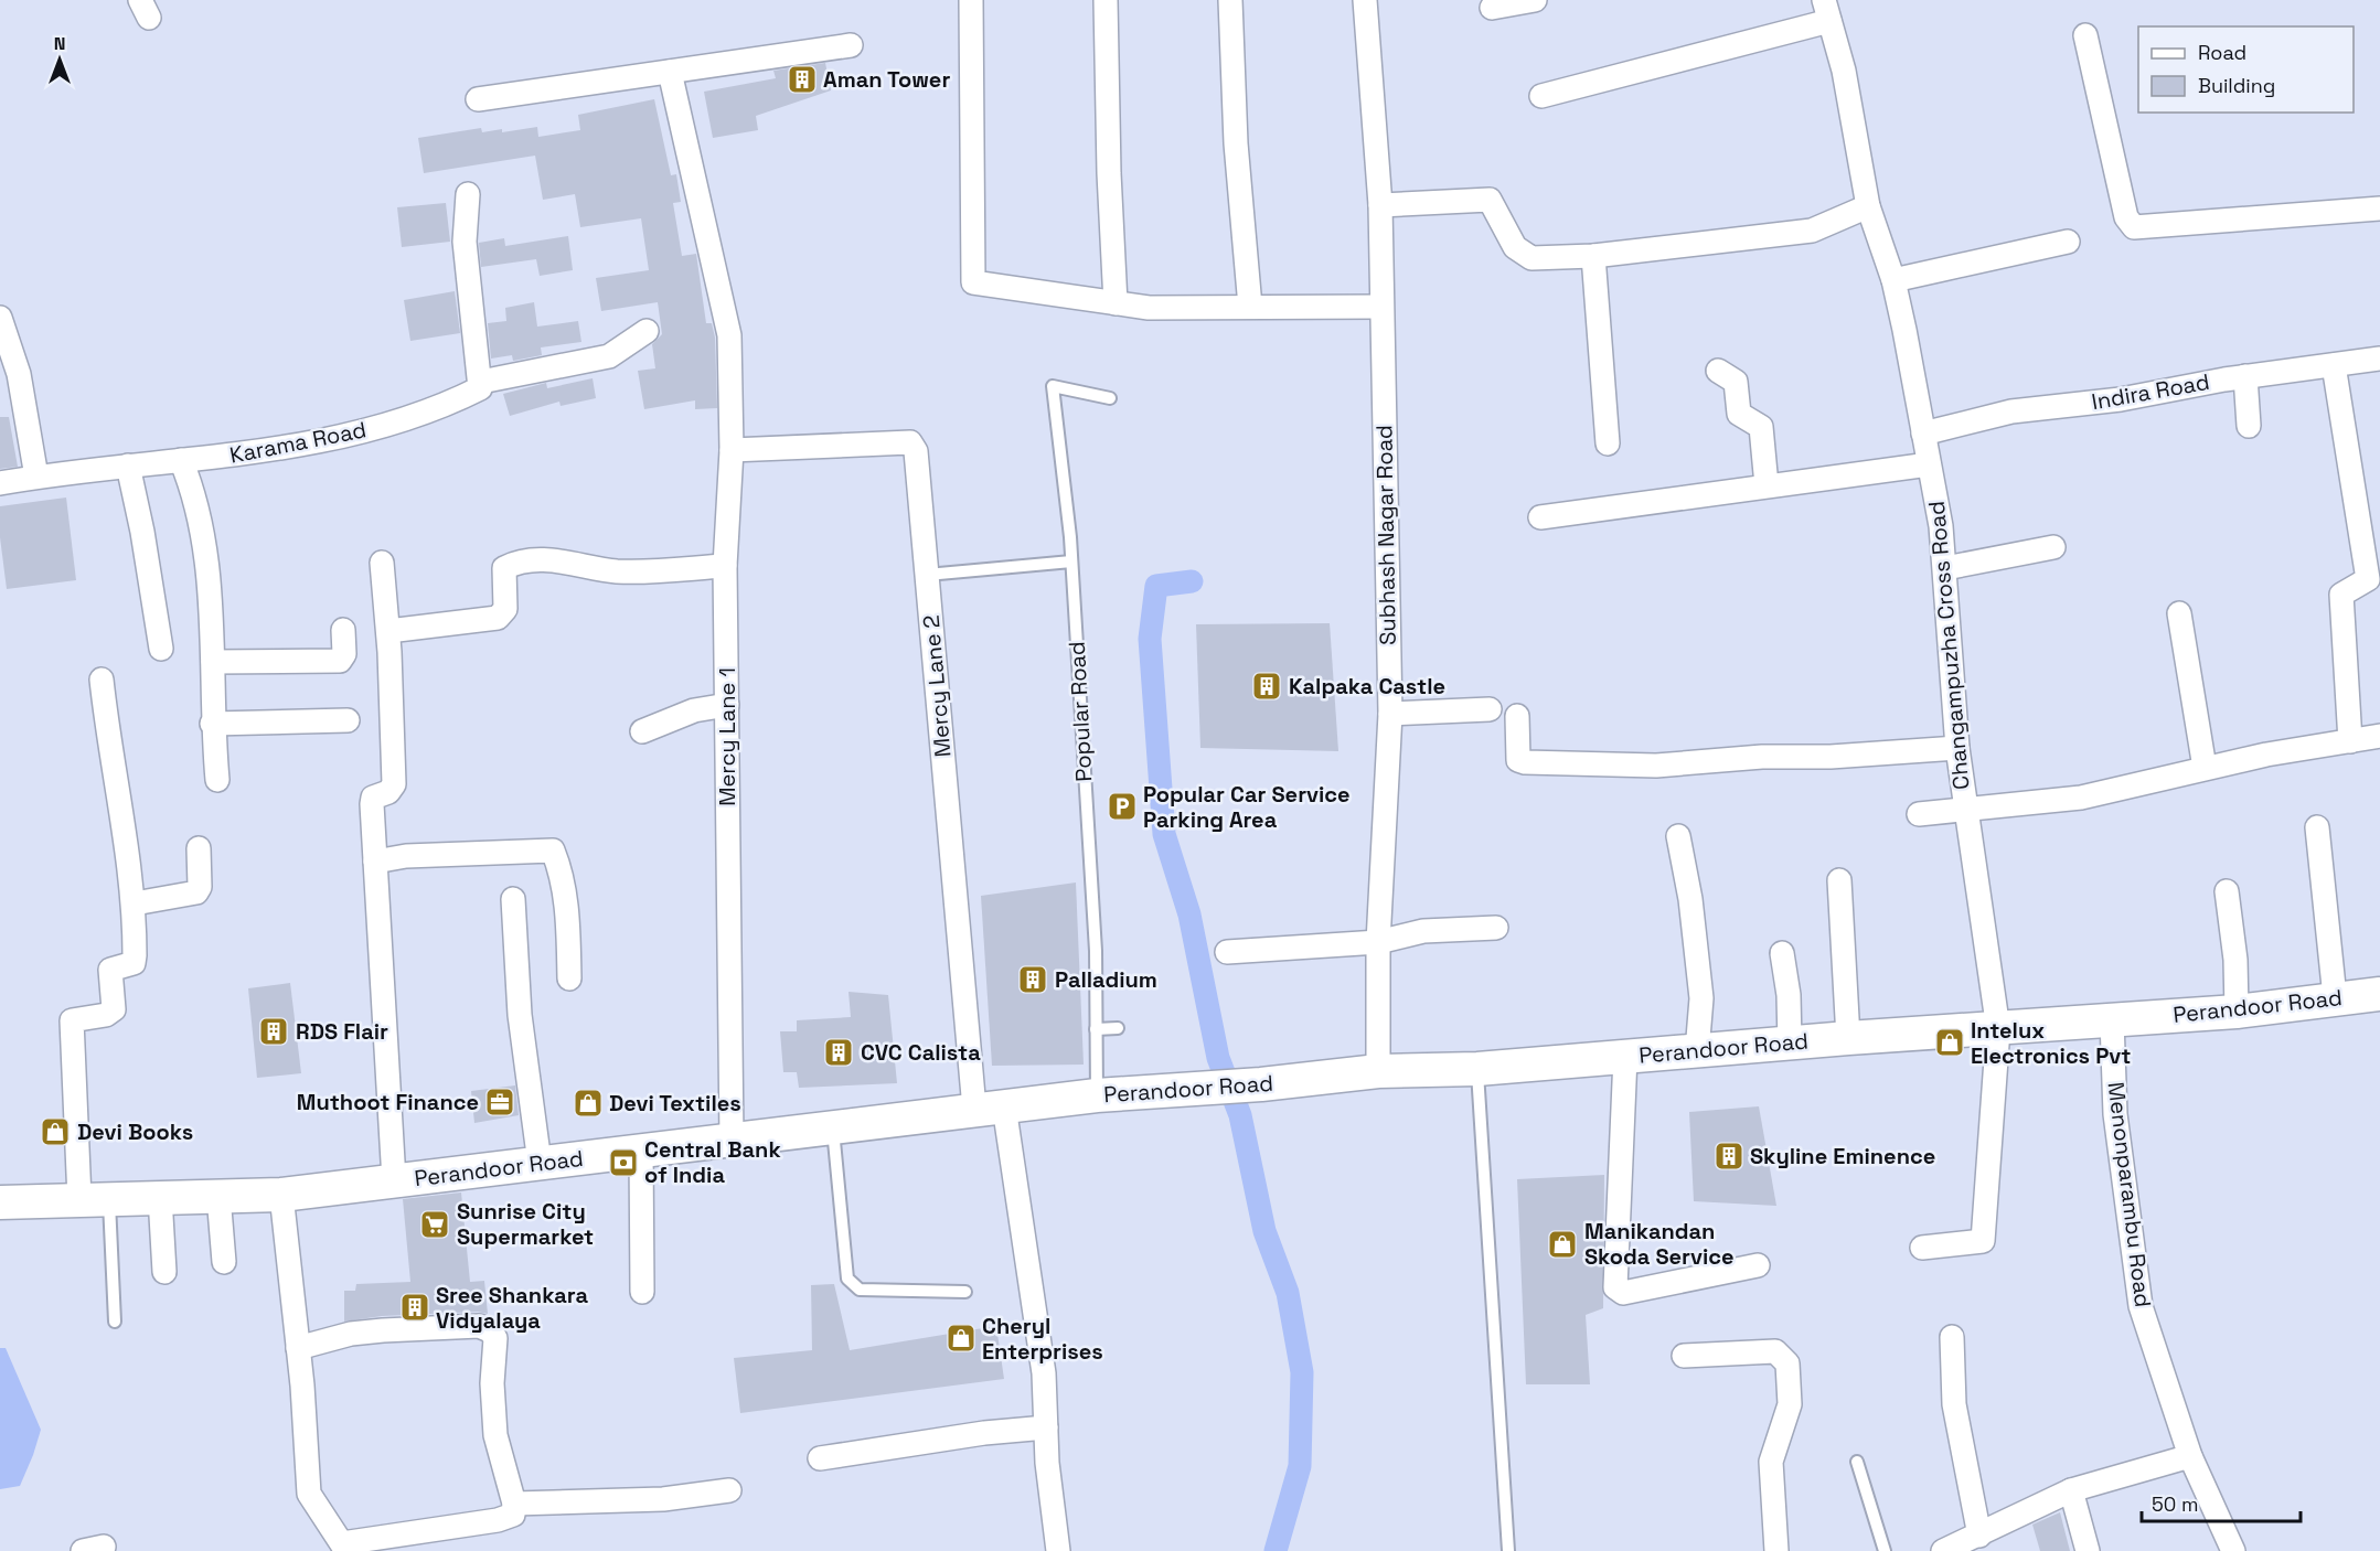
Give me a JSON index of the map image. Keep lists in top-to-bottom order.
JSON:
{
  "streets": {
    "main road": ["Perandoor Road"],
    "street": [
      "Indira Road",
      "Karama Road",
      "Subhash Nagar Road",
      "Changampuzha Cross Road",
      "Mercy Lane 2",
      "Mercy Lane 1",
      "Menonparambu Road"
    ],
    "lane": ["Popular Road"]
  },
  "crossings": [
    ["Indira Road", "Changampuzha Cross Road"],
    ["Subhash Nagar Road", "Perandoor Road"],
    ["Changampuzha Cross Road", "Perandoor Road"],
    ["Mercy Lane 2", "Mercy Lane 1"],
    ["Mercy Lane 2", "Perandoor Road"],
    ["Popular Road", "Perandoor Road"],
    ["Mercy Lane 1", "Perandoor Road"],
    ["Perandoor Road", "Menonparambu Road"]
  ],
  "places": {
    "building": [
      "Aman Tower",
      "Kalpaka Castle",
      "Palladium",
      "RDS Flair",
      "CVC Calista",
      "Skyline Eminence",
      "Sree Shankara Vidyalaya"
    ],
    "parking": ["Popular Car Service Parking Area"],
    "shop": [
      "Intelux Electronics Pvt",
      "Devi Textiles",
      "Devi Books",
      "Manikandan Skoda Service",
      "Cheryl Enterprises"
    ],
    "office": ["Muthoot Finance"],
    "bank": ["Central Bank of India"],
    "supermarket": ["Sunrise City Supermarket"]
  },
  "legend": ["Road", "Building"],
  "scale_bar": "50 m",
  "north": "top"
}
